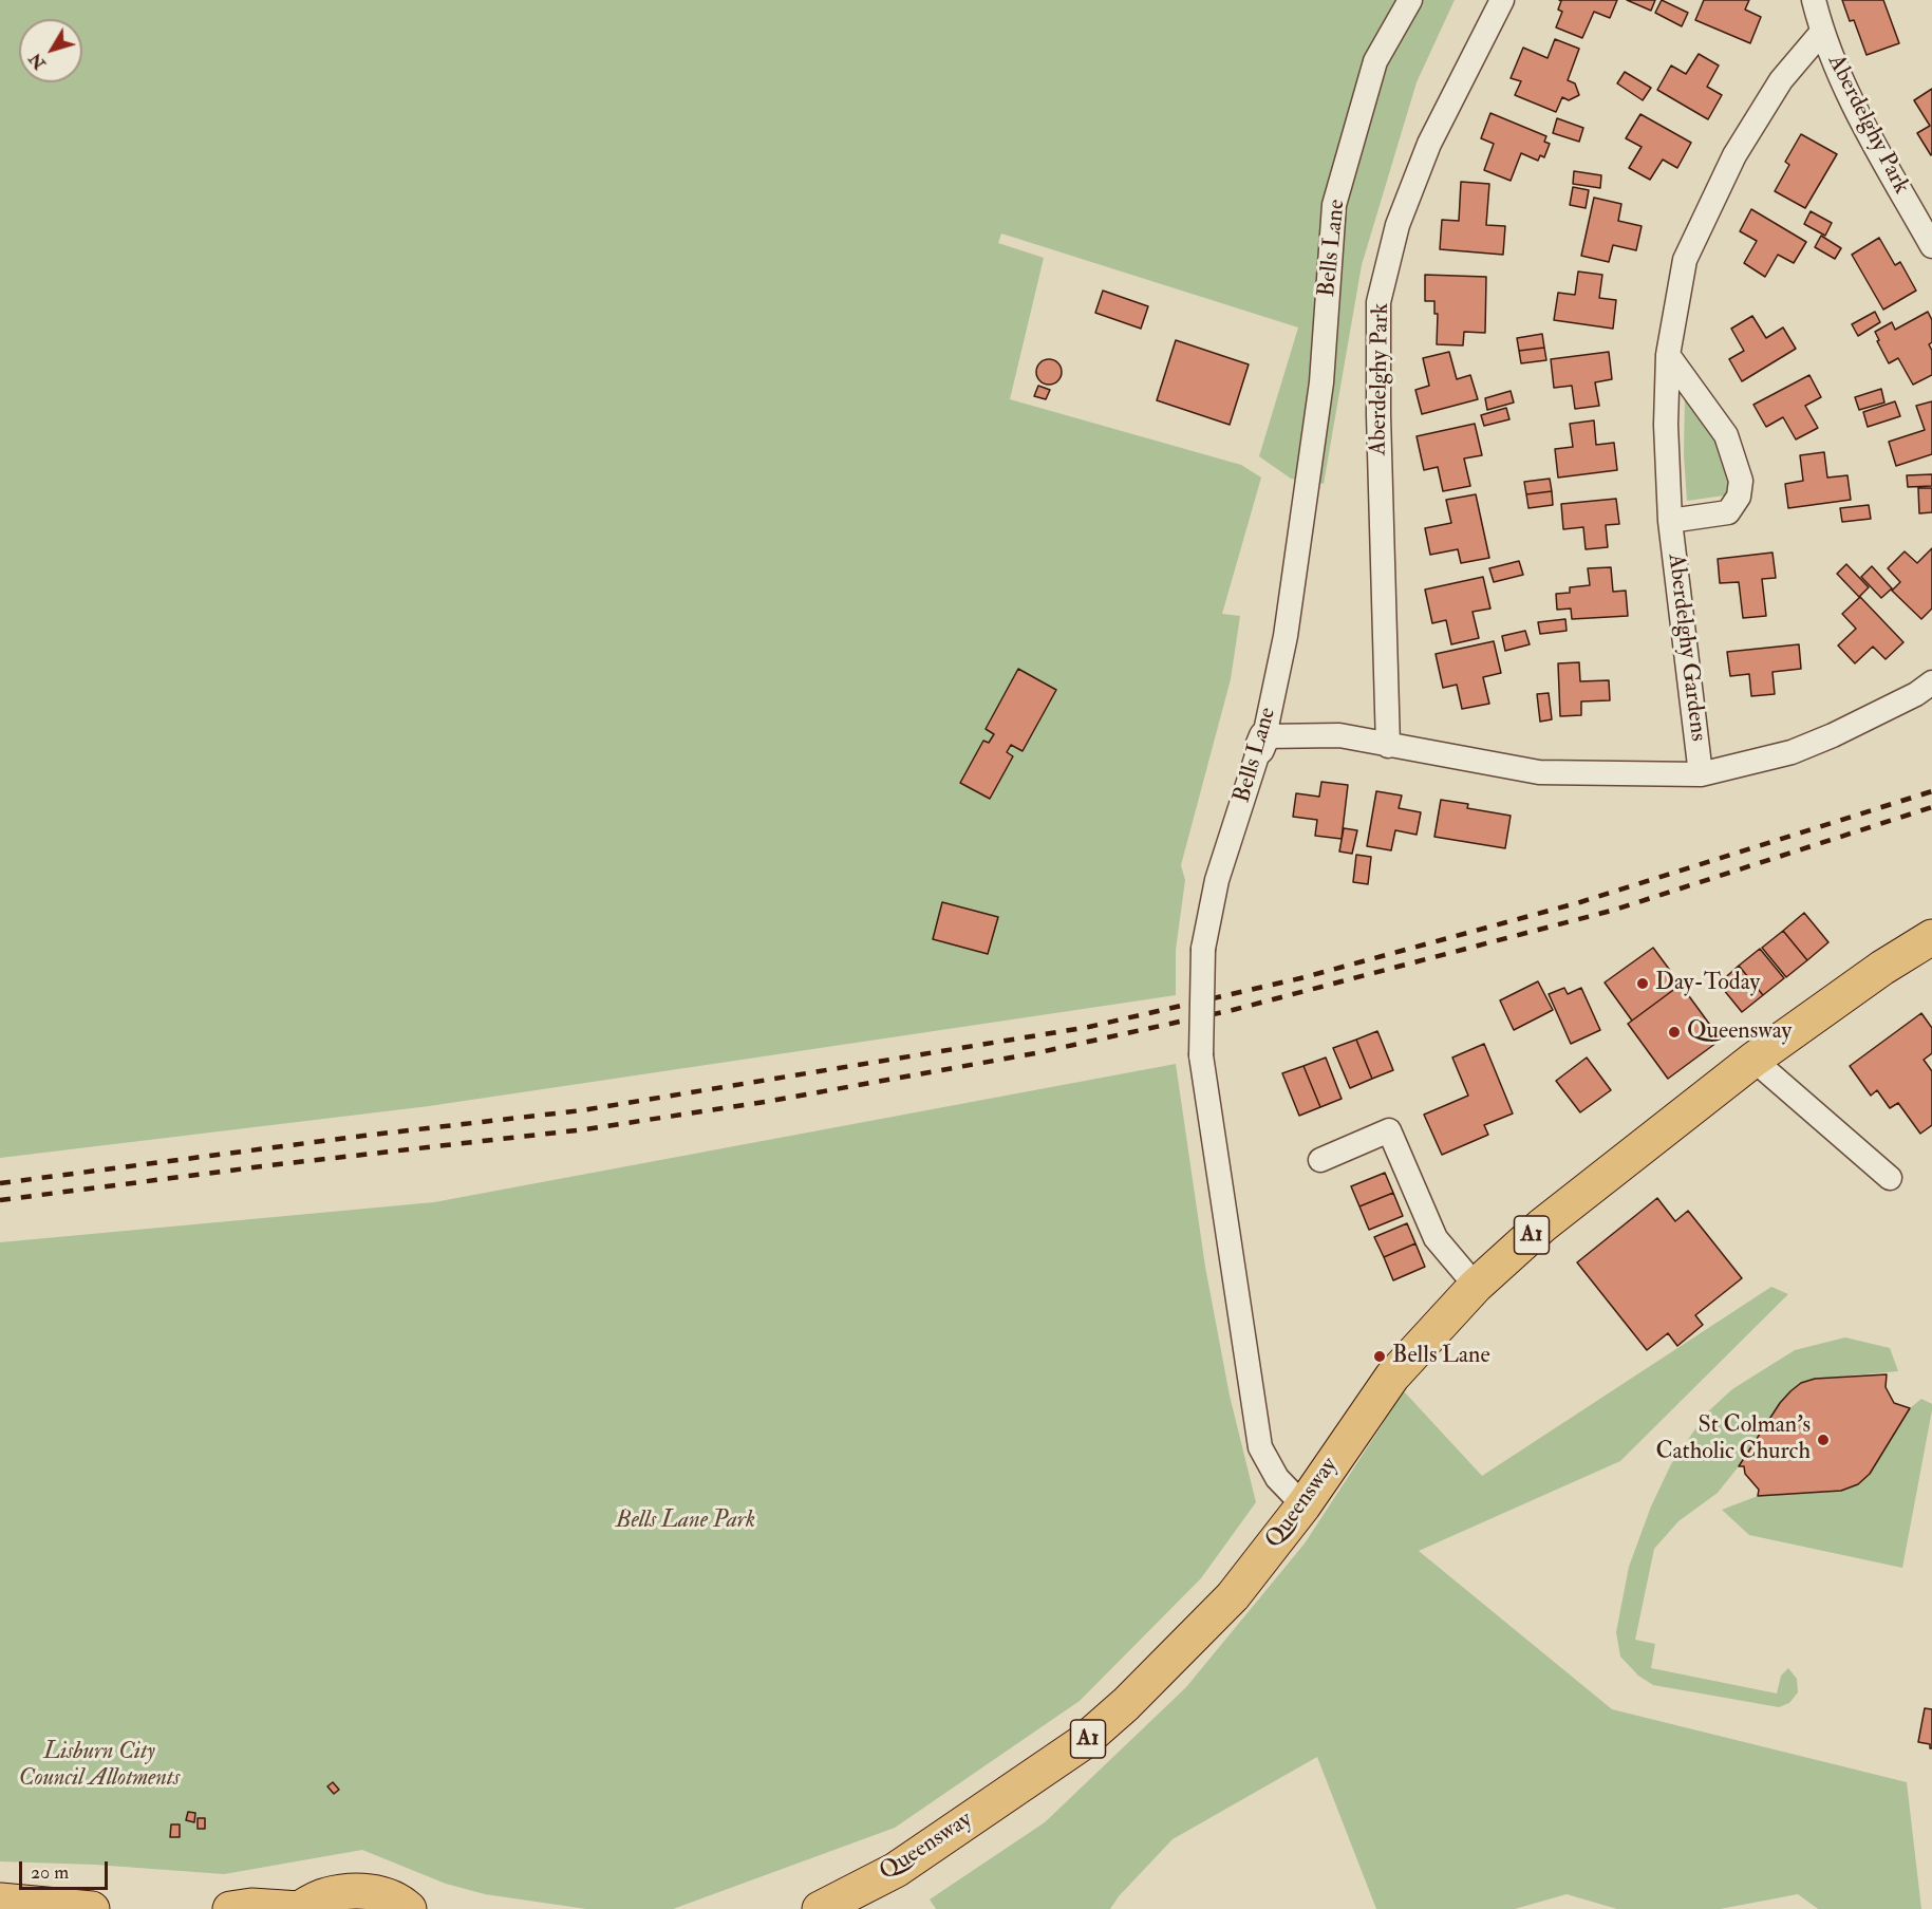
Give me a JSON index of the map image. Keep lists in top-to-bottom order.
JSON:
{
  "streets": {
    "main road": ["A1", "Queensway"],
    "street": ["Aberdelghy Park", "Bells Lane", "Aberdelghy Gardens"]
  },
  "crossings": [
    ["Aberdelghy Park", "Aberdelghy Gardens"],
    ["Bells Lane", "Queensway"]
  ],
  "parks": ["Bells Lane Park", "Lisburn City Council Allotments"],
  "places": [
    "Day-Today",
    "Queensway",
    "Bells Lane",
    "St Colman's Catholic Church"
  ],
  "scale_bar": "20 m",
  "north": "bottom left"
}
